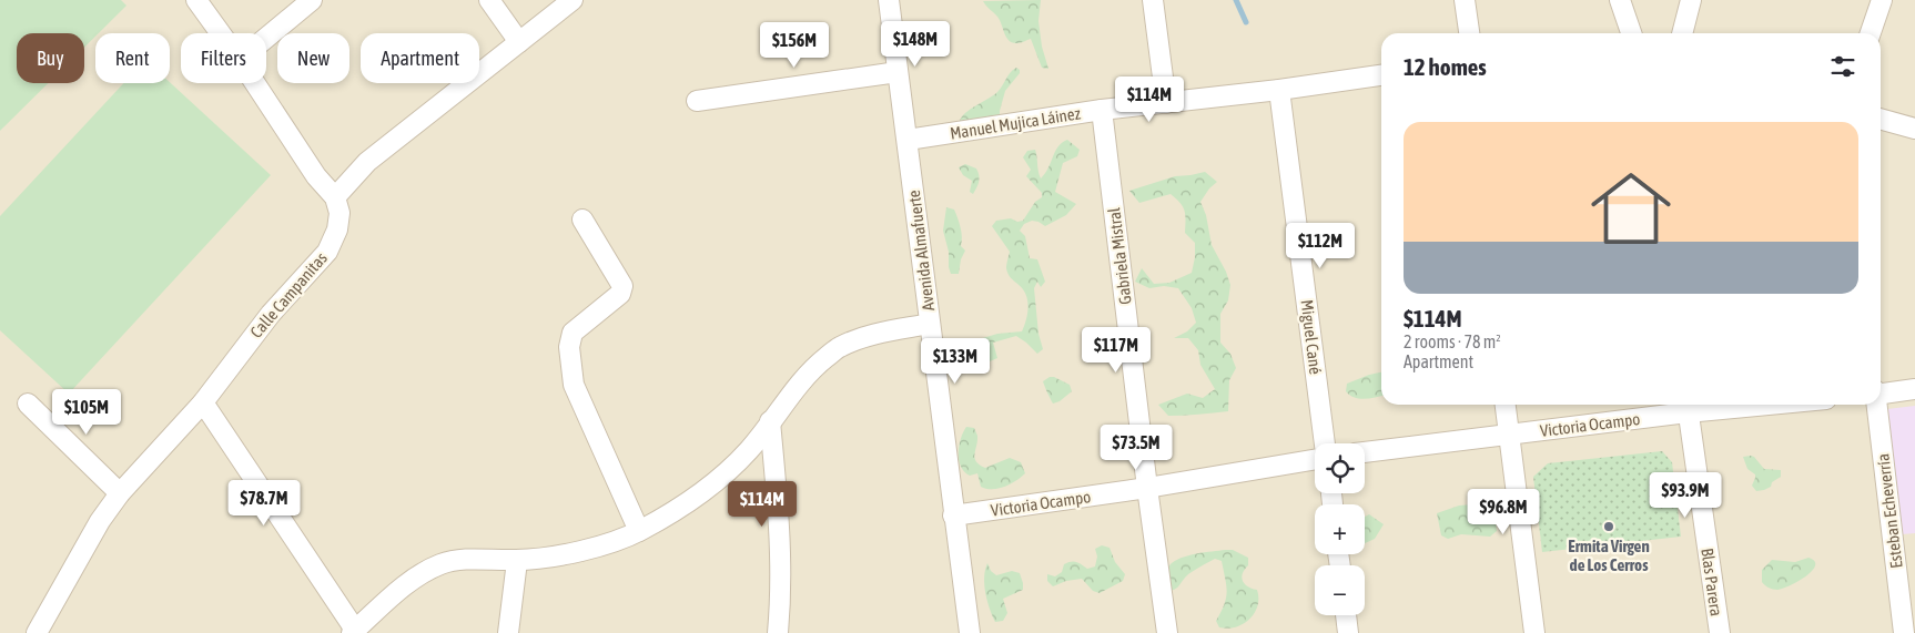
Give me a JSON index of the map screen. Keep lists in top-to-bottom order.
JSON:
{
  "streets": {
    "street": [
      "Manuel Mujica Láinez",
      "Avenida Almafuerte",
      "Gabriela Mistral",
      "Calle Campanitas",
      "Miguel Cané",
      "Victoria Ocampo",
      "Esteban Echeverría",
      "Blas Parera"
    ]
  },
  "crossings": [
    ["Manuel Mujica Láinez", "Avenida Almafuerte"],
    ["Manuel Mujica Láinez", "Gabriela Mistral"],
    ["Manuel Mujica Láinez", "Miguel Cané"],
    ["Avenida Almafuerte", "Victoria Ocampo"],
    ["Gabriela Mistral", "Victoria Ocampo"],
    ["Victoria Ocampo", "Blas Parera"]
  ],
  "places": ["Ermita Virgen de Los Cerros"],
  "page": {
    "price": [
      "$148M",
      "$156M",
      "$114M",
      "$112M",
      "$117M",
      "$133M",
      "$105M",
      "$73.5M",
      "$93.9M",
      "$78.7M",
      "$114M",
      "$96.8M"
    ],
    "chip": [
      "Buy",
      "Rent",
      "Filters",
      "New",
      "Apartment"
    ],
    "heading": "12 homes",
    "list": [
      {
        "name": "$114M",
        "note": "2 rooms · 78 m² · Apartment"
      }
    ],
    "map_buttons": ["+", "−"]
  }
}
